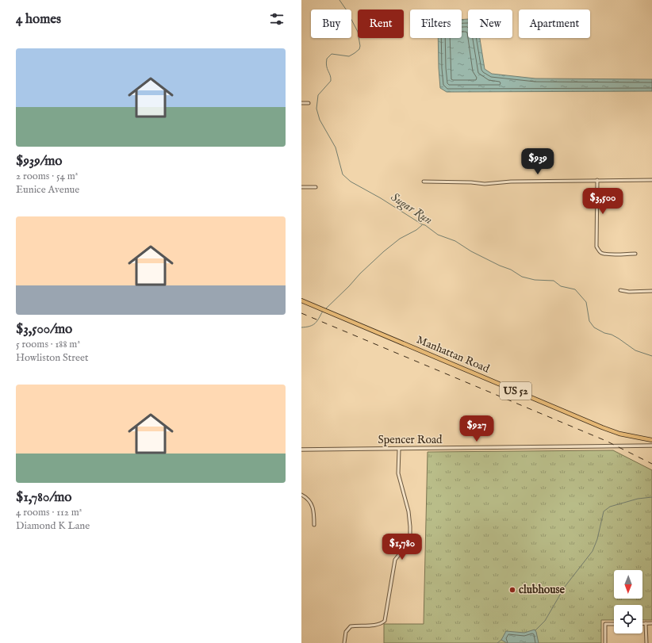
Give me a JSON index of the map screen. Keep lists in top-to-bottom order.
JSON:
{
  "streets": {
    "main road": ["Manhattan Road", "US 52"],
    "street": ["Spencer Road"]
  },
  "water": ["Sugar Run"],
  "places": ["clubhouse"],
  "north": "bottom",
  "page": {
    "heading": "4 homes",
    "chip": [
      "Buy",
      "Rent",
      "Filters",
      "New",
      "Apartment"
    ],
    "list": [
      {
        "name": "$939/mo",
        "note": "2 rooms · 54 m² · Eunice Avenue"
      },
      {
        "name": "$3,500/mo",
        "note": "5 rooms · 188 m² · Howliston Street"
      },
      {
        "name": "$1,780/mo",
        "note": "4 rooms · 112 m² · Diamond K Lane"
      }
    ],
    "price": [
      "$939",
      "$3,500",
      "$927",
      "$1,780"
    ]
  }
}
